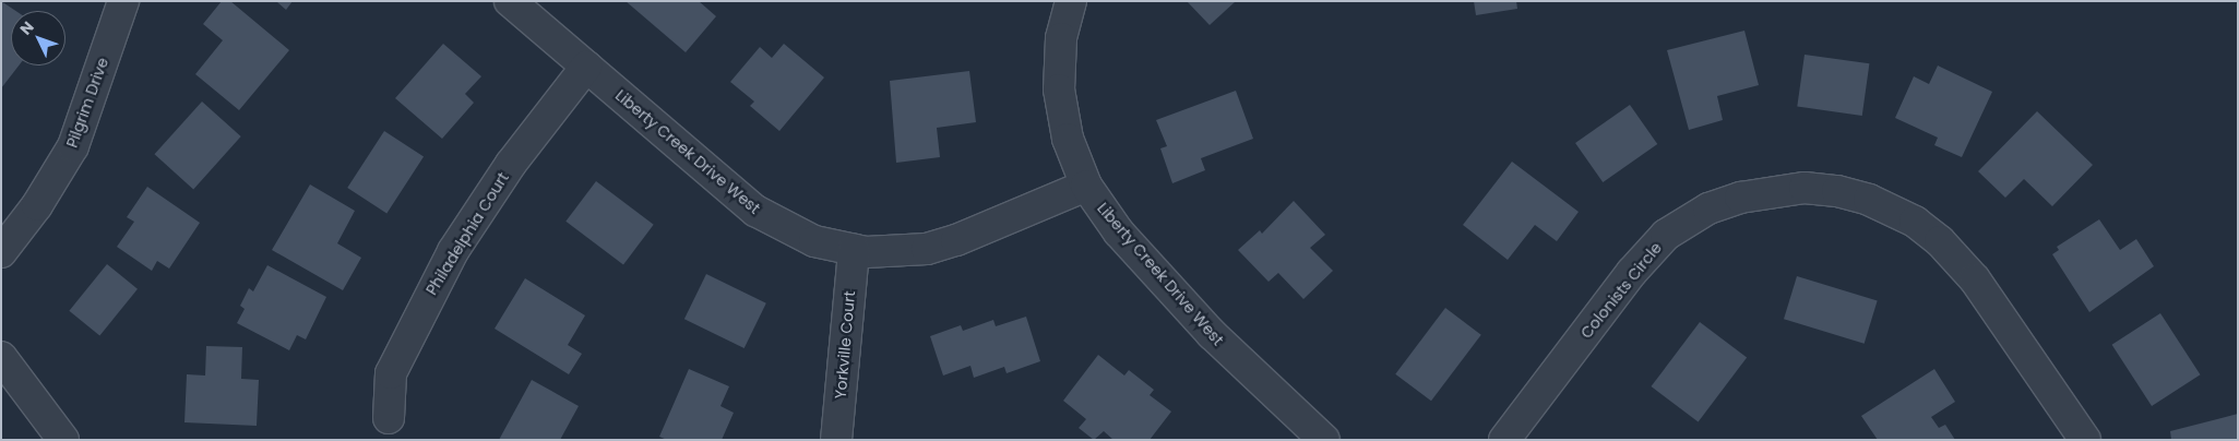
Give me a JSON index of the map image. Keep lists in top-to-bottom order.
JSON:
{
  "streets": {
    "street": [
      "Pilgrim Drive",
      "Liberty Creek Drive West",
      "Philadelphia Court",
      "Colonists Circle",
      "Yorkville Court"
    ]
  },
  "crossings": [
    ["Liberty Creek Drive West", "Philadelphia Court"],
    ["Liberty Creek Drive West", "Yorkville Court"]
  ],
  "north": "top left"
}
